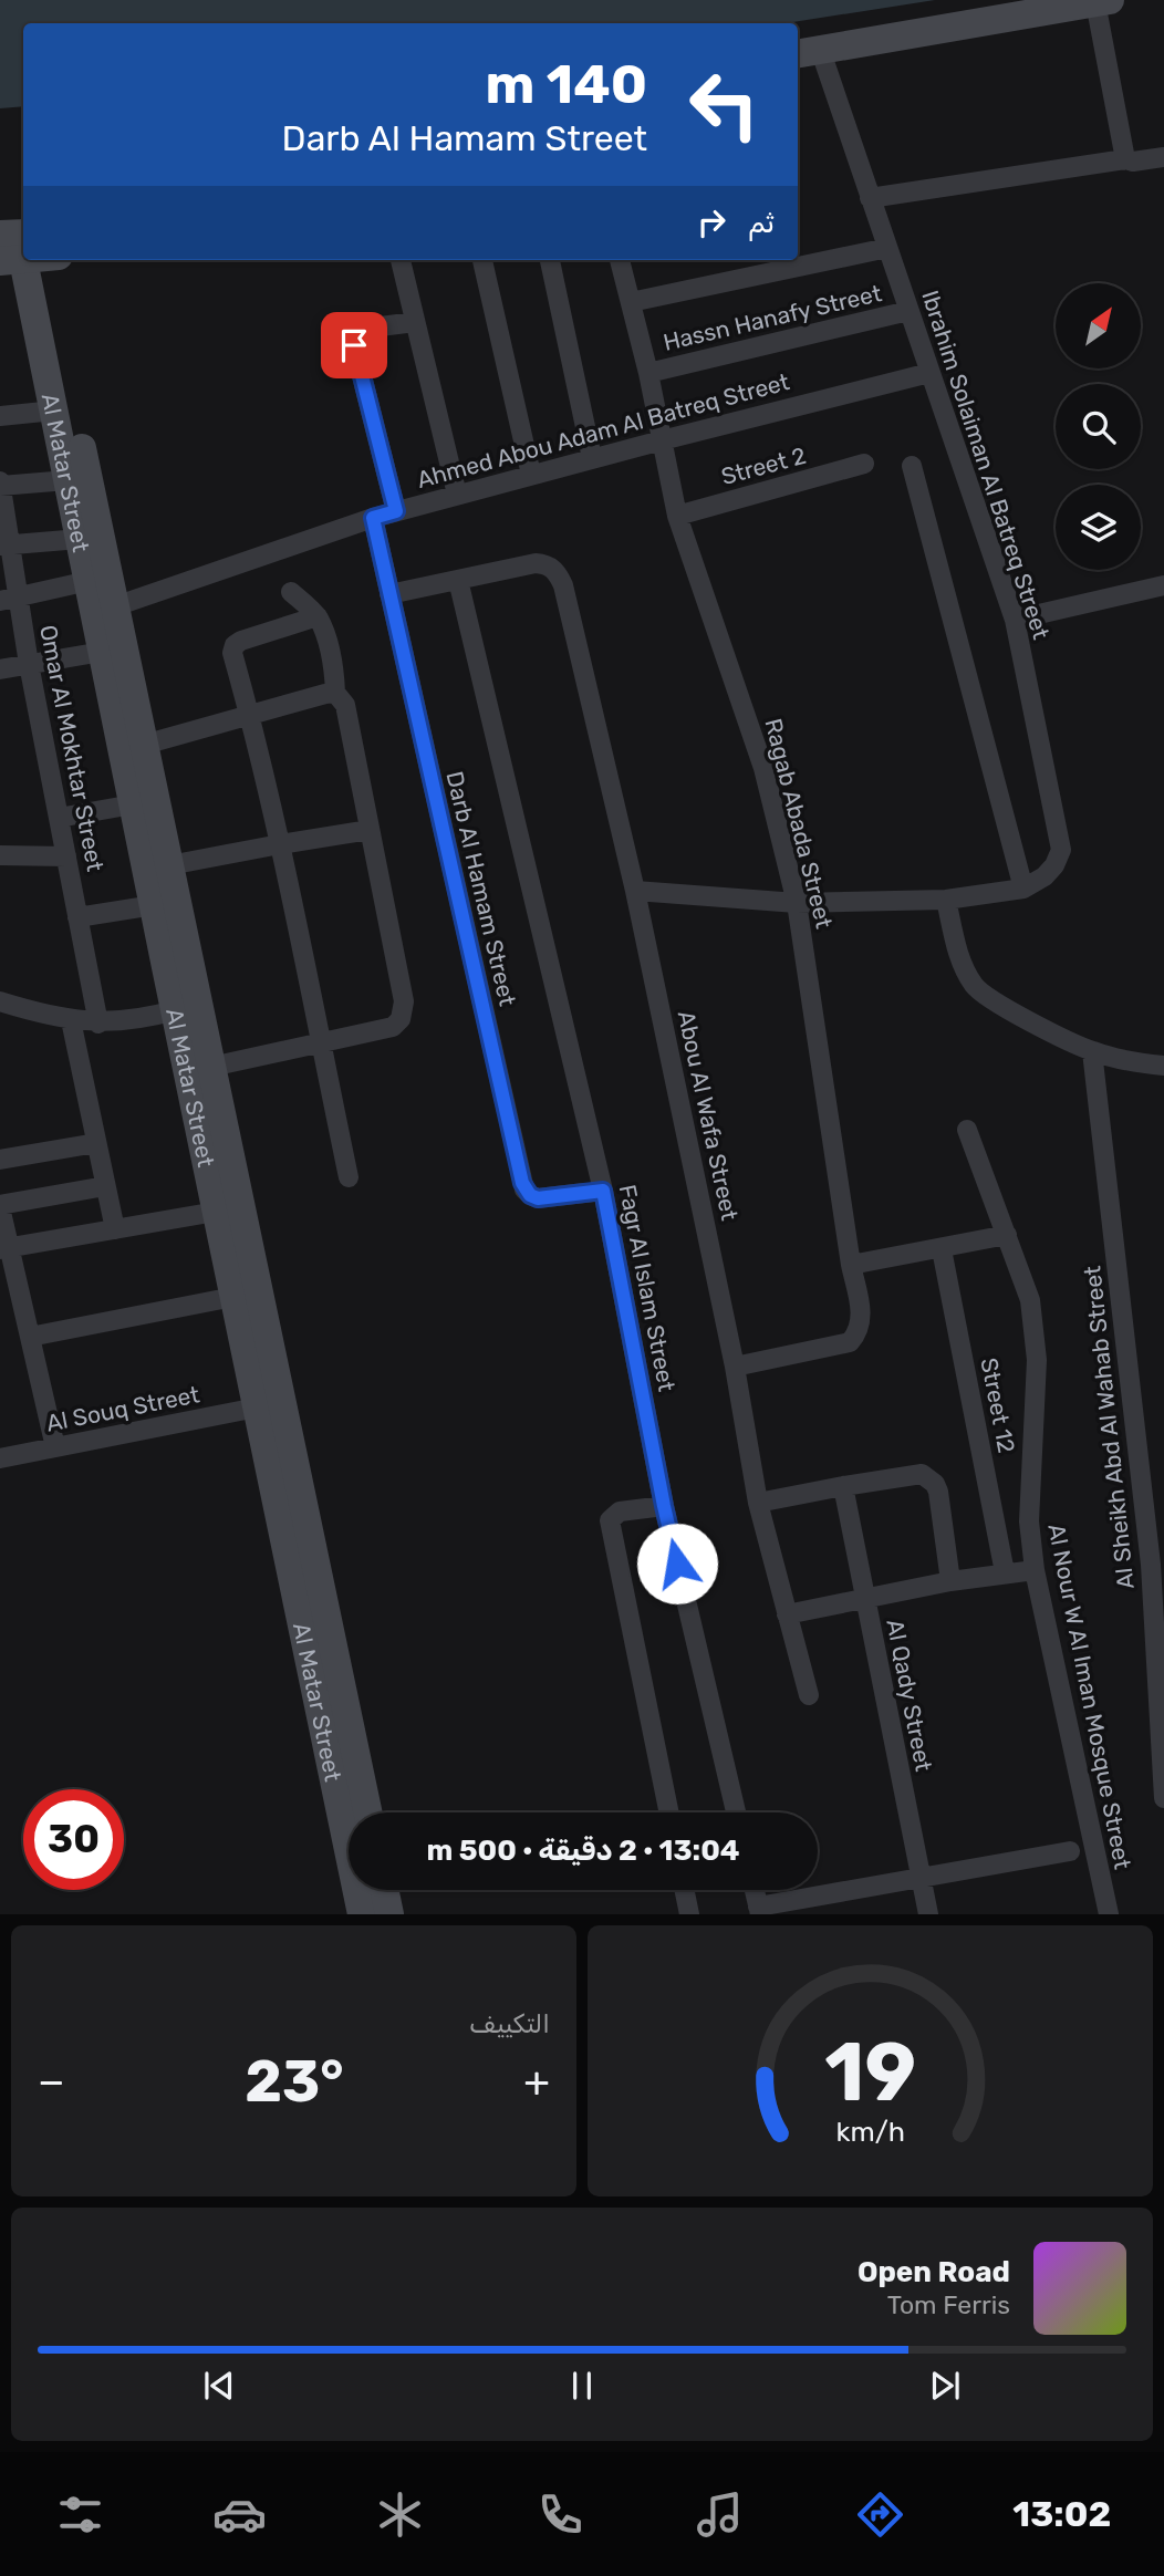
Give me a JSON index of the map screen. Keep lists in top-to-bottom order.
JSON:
{
  "streets": {
    "street": [
      "Hassn Hanafy Street",
      "Ahmed Abou Adam Al Batreq Street",
      "Ibrahim Solaiman Al Batreq Street",
      "Street 2",
      "Al Matar Street",
      "Omar Al Mokhtar Street",
      "Ragab Abada Street",
      "Darb Al Hamam Street",
      "Abou Al Wafa Street",
      "Fagr Al Islam Street",
      "Street 12",
      "Al Souq Street",
      "Al Sheikh Abd Al Wahab Street",
      "Al Qady Street",
      "Al Nour W Al Iman Mosque Street"
    ]
  },
  "crossings": [
    ["Hassn Hanafy Street", "Ibrahim Solaiman Al Batreq Street"],
    ["Hassn Hanafy Street", "Ragab Abada Street"],
    ["Ahmed Abou Adam Al Batreq Street", "Ibrahim Solaiman Al Batreq Street"],
    ["Ahmed Abou Adam Al Batreq Street", "Al Matar Street"],
    ["Ahmed Abou Adam Al Batreq Street", "Ragab Abada Street"],
    ["Ahmed Abou Adam Al Batreq Street", "Darb Al Hamam Street"],
    ["Street 2", "Ragab Abada Street"],
    ["Al Matar Street", "Al Souq Street"],
    ["Ragab Abada Street", "Abou Al Wafa Street"],
    ["Darb Al Hamam Street", "Fagr Al Islam Street"],
    ["Abou Al Wafa Street", "Fagr Al Islam Street"]
  ],
  "north": "top right",
  "page": {
    "turn": ["140 m", "Darb Al Hamam Street"],
    "then": "ثم",
    "limit": "30",
    "trip": "13:04 · 2 دقيقة · 500 m",
    "tile": "التكييف",
    "heat": ["−", "23°", "+"],
    "song": ["Open Road", "Tom Ferris"],
    "tabs": "13:02",
    "gauge": ["19", "km/h"]
  }
}
